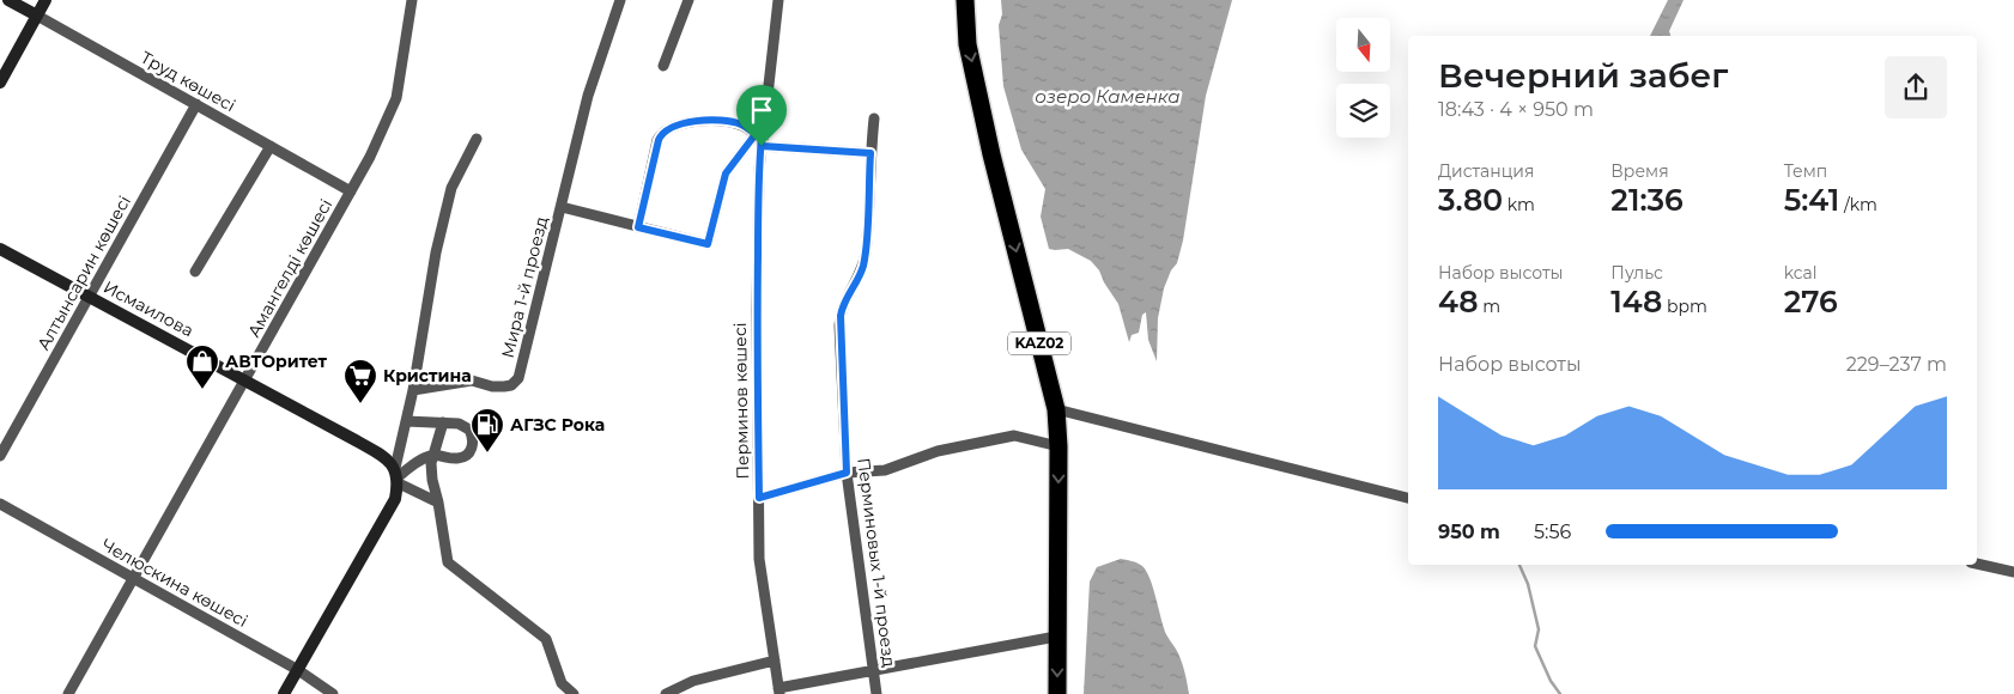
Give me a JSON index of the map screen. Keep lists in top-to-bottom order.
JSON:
{
  "streets": {
    "highway": ["KAZ02"],
    "street": [
      "Труд көшесі",
      "Амангелді көшесі",
      "Алтынсарин көшесі",
      "Мира 1-й проезд",
      "Исмаилова",
      "Перминов көшесі",
      "Перминовых 1-й проезд",
      "Челюскина көшесі"
    ]
  },
  "crossings": [
    ["Труд көшесі", "Амангелді көшесі"],
    ["Труд көшесі", "Алтынсарин көшесі"],
    ["Амангелді көшесі", "Исмаилова"],
    ["Амангелді көшесі", "Челюскина көшесі"],
    ["Алтынсарин көшесі", "Исмаилова"]
  ],
  "water": ["озеро Каменка"],
  "places": {
    "shop": ["АВТОритет"],
    "supermarket": ["Кристина"],
    "fuel station": ["АГЗС Рока"]
  },
  "north": "bottom",
  "page": {
    "heading": ["Вечерний забег", "18:43 · 4 × 950 m"],
    "stats": [
      ["Дистанция", "3.80 km"],
      ["Время", "21:36"],
      ["Темп", "5:41 /km"],
      ["Набор высоты", "48 m"],
      ["Пульс", "148 bpm"],
      ["kcal", "276"]
    ],
    "chart": ["Набор высоты", "229–237 m"],
    "list": [
      {
        "name": "950 m",
        "note": "5:56"
      }
    ]
  }
}
